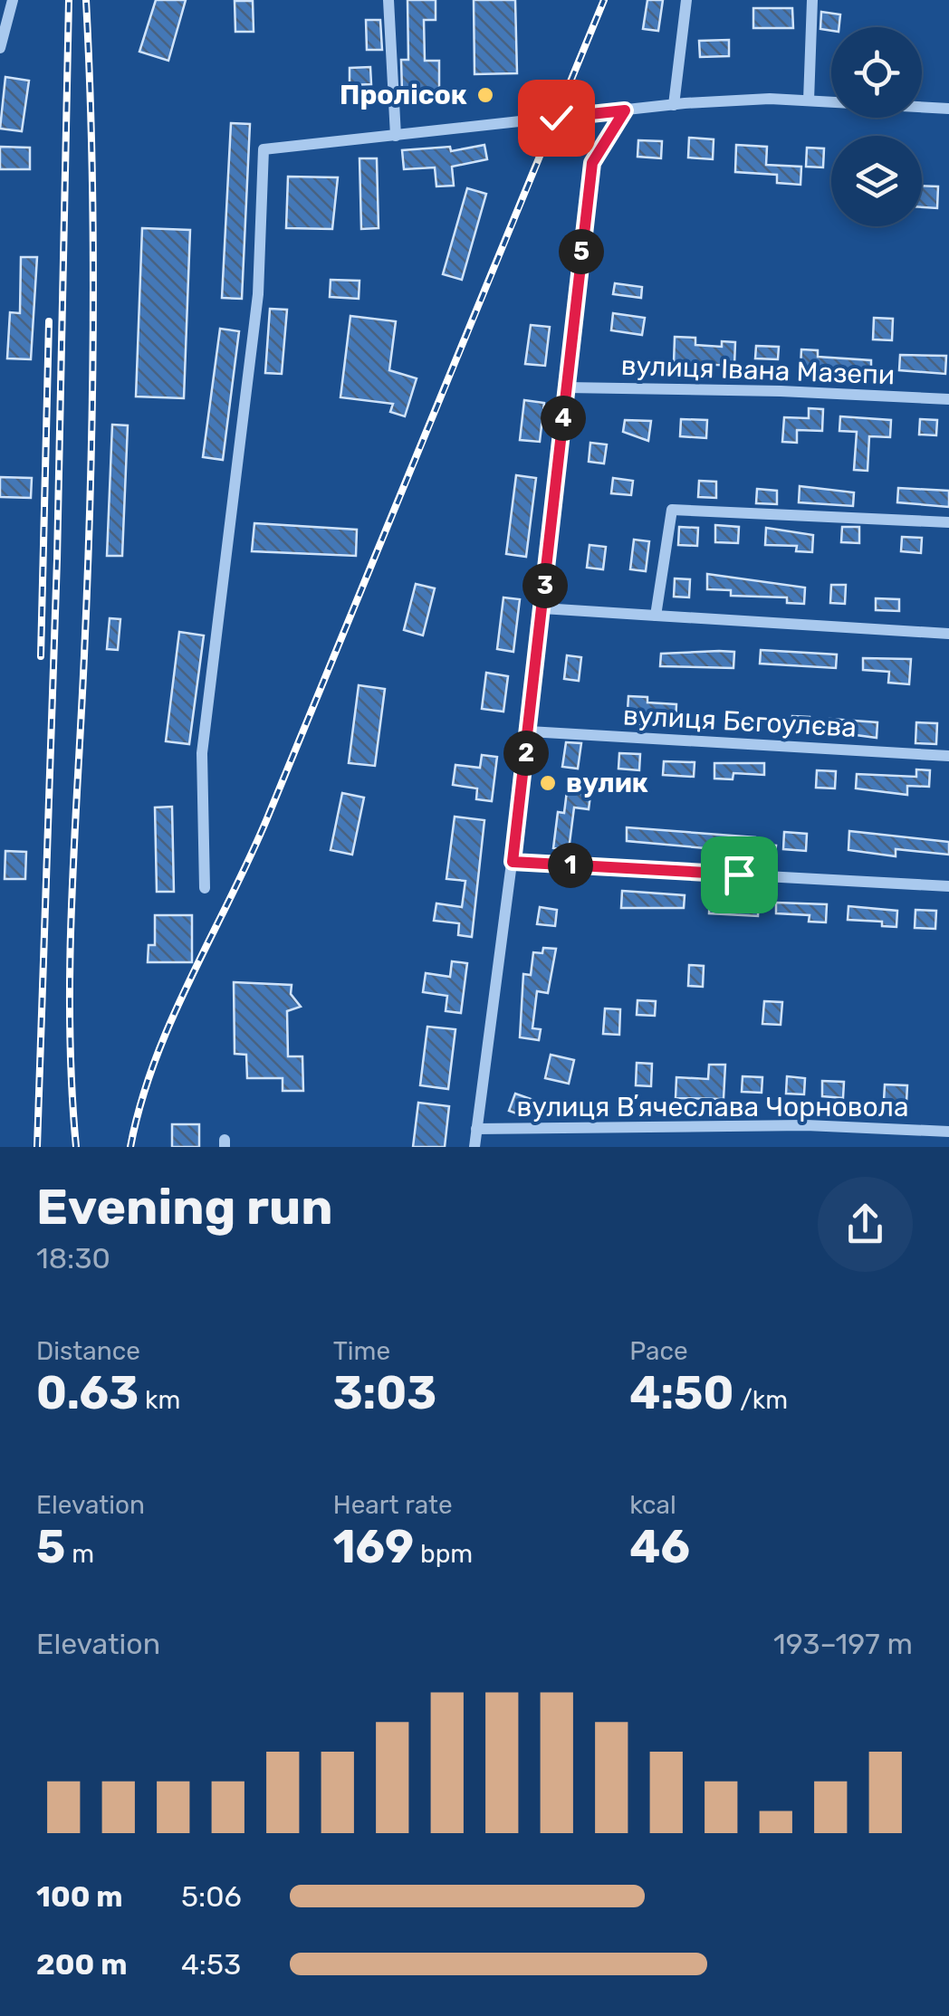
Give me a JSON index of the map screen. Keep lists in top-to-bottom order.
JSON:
{
  "streets": {
    "street": ["вулиця Івана Мазепи", "вулиця Бєгоулєва", "вулиця Вʼячеслава Чорновола"]
  },
  "places": ["Пролісок", "вулик"],
  "page": {
    "pins": [
      "5",
      "4",
      "3",
      "2",
      "1"
    ],
    "heading": ["Evening run", "18:30"],
    "stats": [
      ["Distance", "0.63 km"],
      ["Time", "3:03"],
      ["Pace", "4:50 /km"],
      ["Elevation", "5 m"],
      ["Heart rate", "169 bpm"],
      ["kcal", "46"]
    ],
    "chart": ["Elevation", "193–197 m"],
    "list": [
      {
        "name": "100 m",
        "note": "5:06"
      },
      {
        "name": "200 m",
        "note": "4:53"
      }
    ]
  }
}
